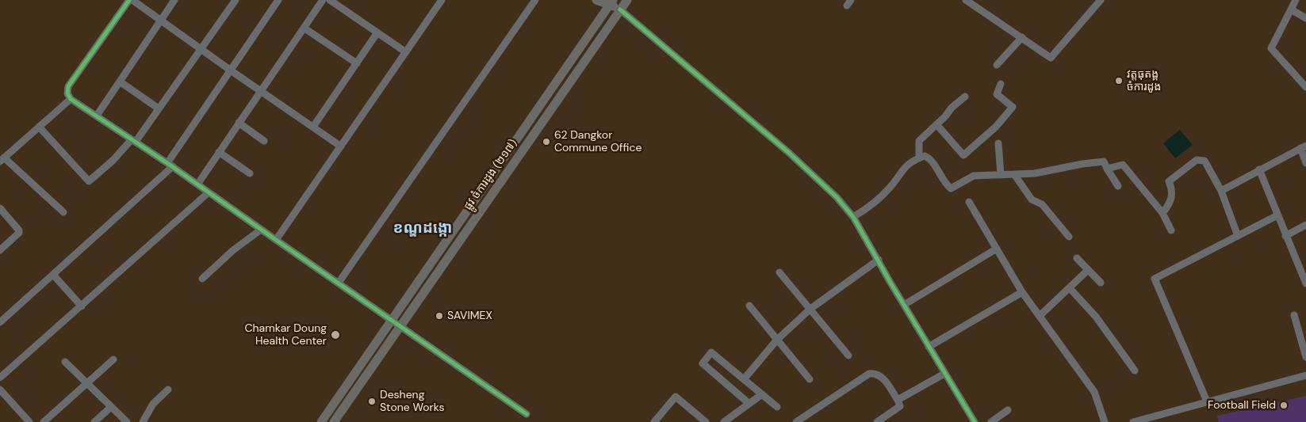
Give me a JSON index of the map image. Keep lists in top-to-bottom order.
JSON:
{
  "streets": {
    "main road": ["ផ្លូវ ចំការដូង (២១៧)"]
  },
  "districts": ["ខណ្ឌដង្កោ"],
  "places": [
    "វត្តធុតង្គ ចំការដូង",
    "62 Dangkor Commune Office",
    "SAVIMEX",
    "Chamkar Doung Health Center",
    "Desheng Stone Works",
    "Football Field"
  ]
}
